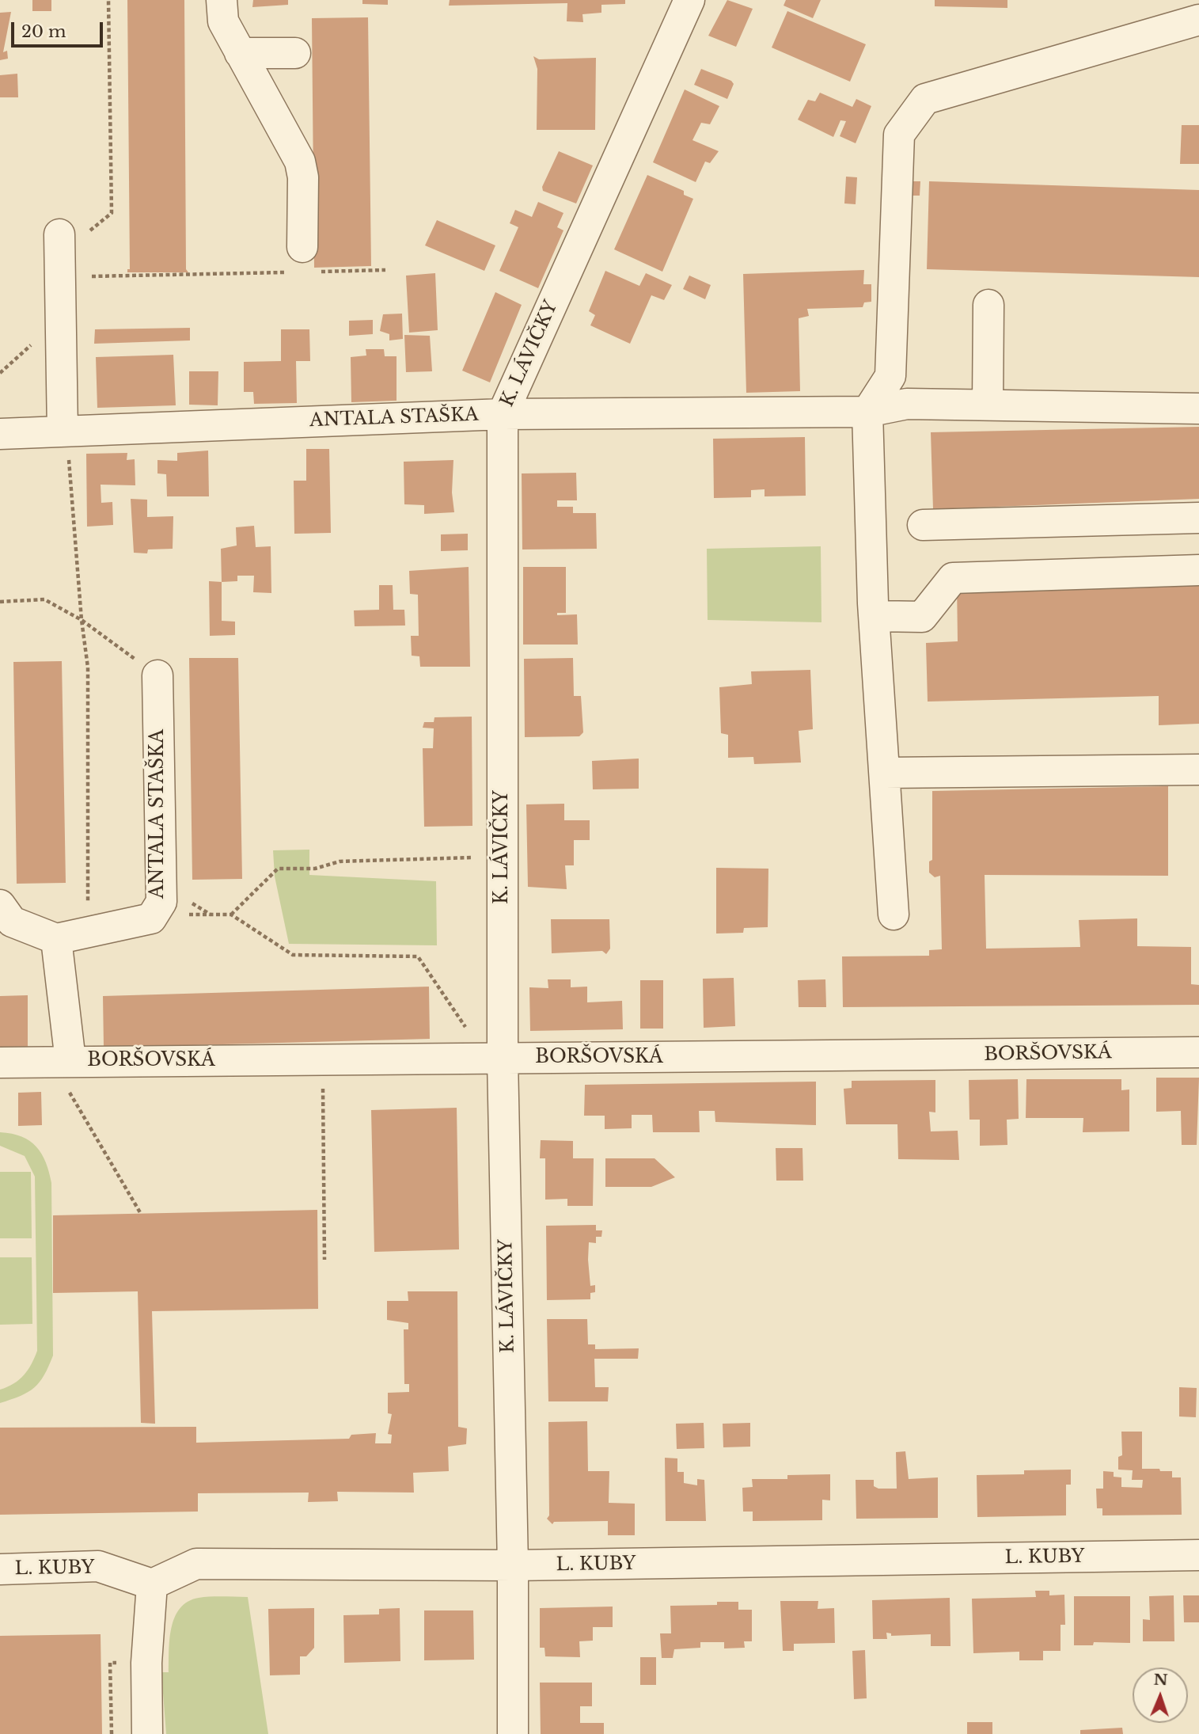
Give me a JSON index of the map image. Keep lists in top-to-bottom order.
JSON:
{
  "streets": {
    "street": [
      "K. LÁVIČKY",
      "ANTALA STAŠKA",
      "BORŠOVSKÁ",
      "L. KUBY"
    ]
  },
  "crossings": [
    ["K. LÁVIČKY", "ANTALA STAŠKA"],
    ["K. LÁVIČKY", "BORŠOVSKÁ"],
    ["K. LÁVIČKY", "L. KUBY"]
  ],
  "scale_bar": "20 m",
  "north": "top"
}
